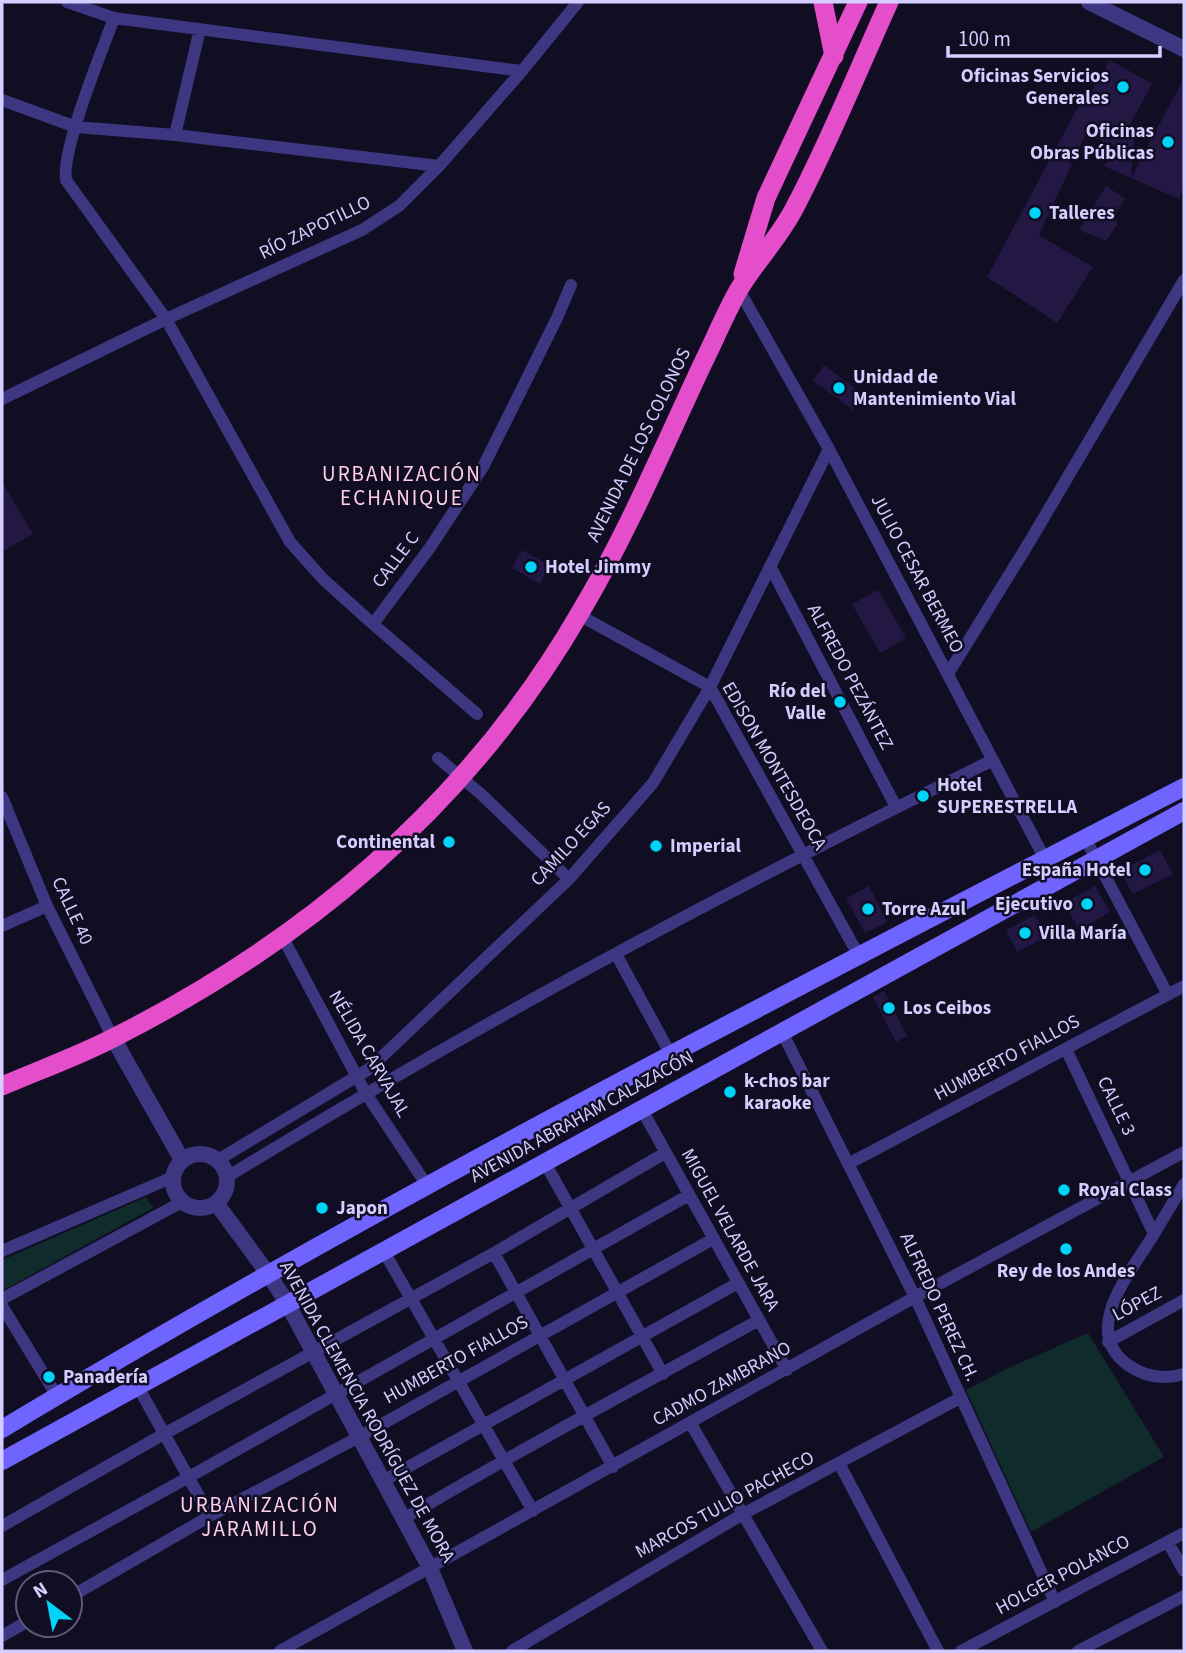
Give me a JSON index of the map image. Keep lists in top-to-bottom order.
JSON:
{
  "streets": {
    "highway": ["AVENIDA DE LOS COLONOS"],
    "main road": ["AVENIDA ABRAHAM CALAZACÓN"],
    "street": [
      "RÍO ZAPOTILLO",
      "CALLE C",
      "JULIO CESAR BERMEO",
      "ALFREDO PEZÁNTEZ",
      "EDISON MONTESDEOCA",
      "CAMILO EGAS",
      "CALLE 40",
      "NÉLIDA CARVAJAL",
      "HUMBERTO FIALLOS",
      "CALLE 3",
      "MIGUEL VELARDE JARA",
      "LÓPEZ",
      "ALFREDO PEREZ CH.",
      "CADMO ZAMBRANO",
      "AVENIDA CLEMENCIA RODRÍGUEZ DE MORA",
      "MARCOS TULIO PACHECO",
      "HOLGER POLANCO"
    ]
  },
  "crossings": [
    ["AVENIDA DE LOS COLONOS", "JULIO CESAR BERMEO"],
    ["AVENIDA DE LOS COLONOS", "EDISON MONTESDEOCA"],
    ["AVENIDA DE LOS COLONOS", "CALLE 40"],
    ["AVENIDA DE LOS COLONOS", "NÉLIDA CARVAJAL"],
    ["JULIO CESAR BERMEO", "CAMILO EGAS"],
    ["JULIO CESAR BERMEO", "AVENIDA ABRAHAM CALAZACÓN"],
    ["ALFREDO PEZÁNTEZ", "CAMILO EGAS"],
    ["EDISON MONTESDEOCA", "CAMILO EGAS"],
    ["EDISON MONTESDEOCA", "AVENIDA ABRAHAM CALAZACÓN"],
    ["CAMILO EGAS", "NÉLIDA CARVAJAL"],
    ["CAMILO EGAS", "AVENIDA CLEMENCIA RODRÍGUEZ DE MORA"],
    ["NÉLIDA CARVAJAL", "AVENIDA ABRAHAM CALAZACÓN"],
    ["HUMBERTO FIALLOS", "CALLE 3"],
    ["HUMBERTO FIALLOS", "MIGUEL VELARDE JARA"],
    ["HUMBERTO FIALLOS", "ALFREDO PEREZ CH."],
    ["HUMBERTO FIALLOS", "AVENIDA CLEMENCIA RODRÍGUEZ DE MORA"],
    ["CALLE 3", "CADMO ZAMBRANO"],
    ["AVENIDA ABRAHAM CALAZACÓN", "MIGUEL VELARDE JARA"],
    ["AVENIDA ABRAHAM CALAZACÓN", "ALFREDO PEREZ CH."],
    ["AVENIDA ABRAHAM CALAZACÓN", "AVENIDA CLEMENCIA RODRÍGUEZ DE MORA"],
    ["MIGUEL VELARDE JARA", "CADMO ZAMBRANO"],
    ["ALFREDO PEREZ CH.", "CADMO ZAMBRANO"],
    ["ALFREDO PEREZ CH.", "MARCOS TULIO PACHECO"],
    ["ALFREDO PEREZ CH.", "HOLGER POLANCO"],
    ["CADMO ZAMBRANO", "AVENIDA CLEMENCIA RODRÍGUEZ DE MORA"]
  ],
  "districts": ["URBANIZACIÓN ECHANIQUE", "URBANIZACIÓN JARAMILLO"],
  "places": [
    "Oficinas Servicios Generales",
    "Oficinas Obras Públicas",
    "Talleres",
    "Unidad de Mantenimiento Vial",
    "Hotel Jimmy",
    "Río del Valle",
    "Hotel SUPERESTRELLA",
    "Continental",
    "Imperial",
    "España Hotel",
    "Ejecutivo",
    "Torre Azul",
    "Villa María",
    "Los Ceibos",
    "k-chos bar karaoke",
    "Royal Class",
    "Japon",
    "Rey de los Andes",
    "Panadería"
  ],
  "scale_bar": "100 m",
  "north": "top left"
}
